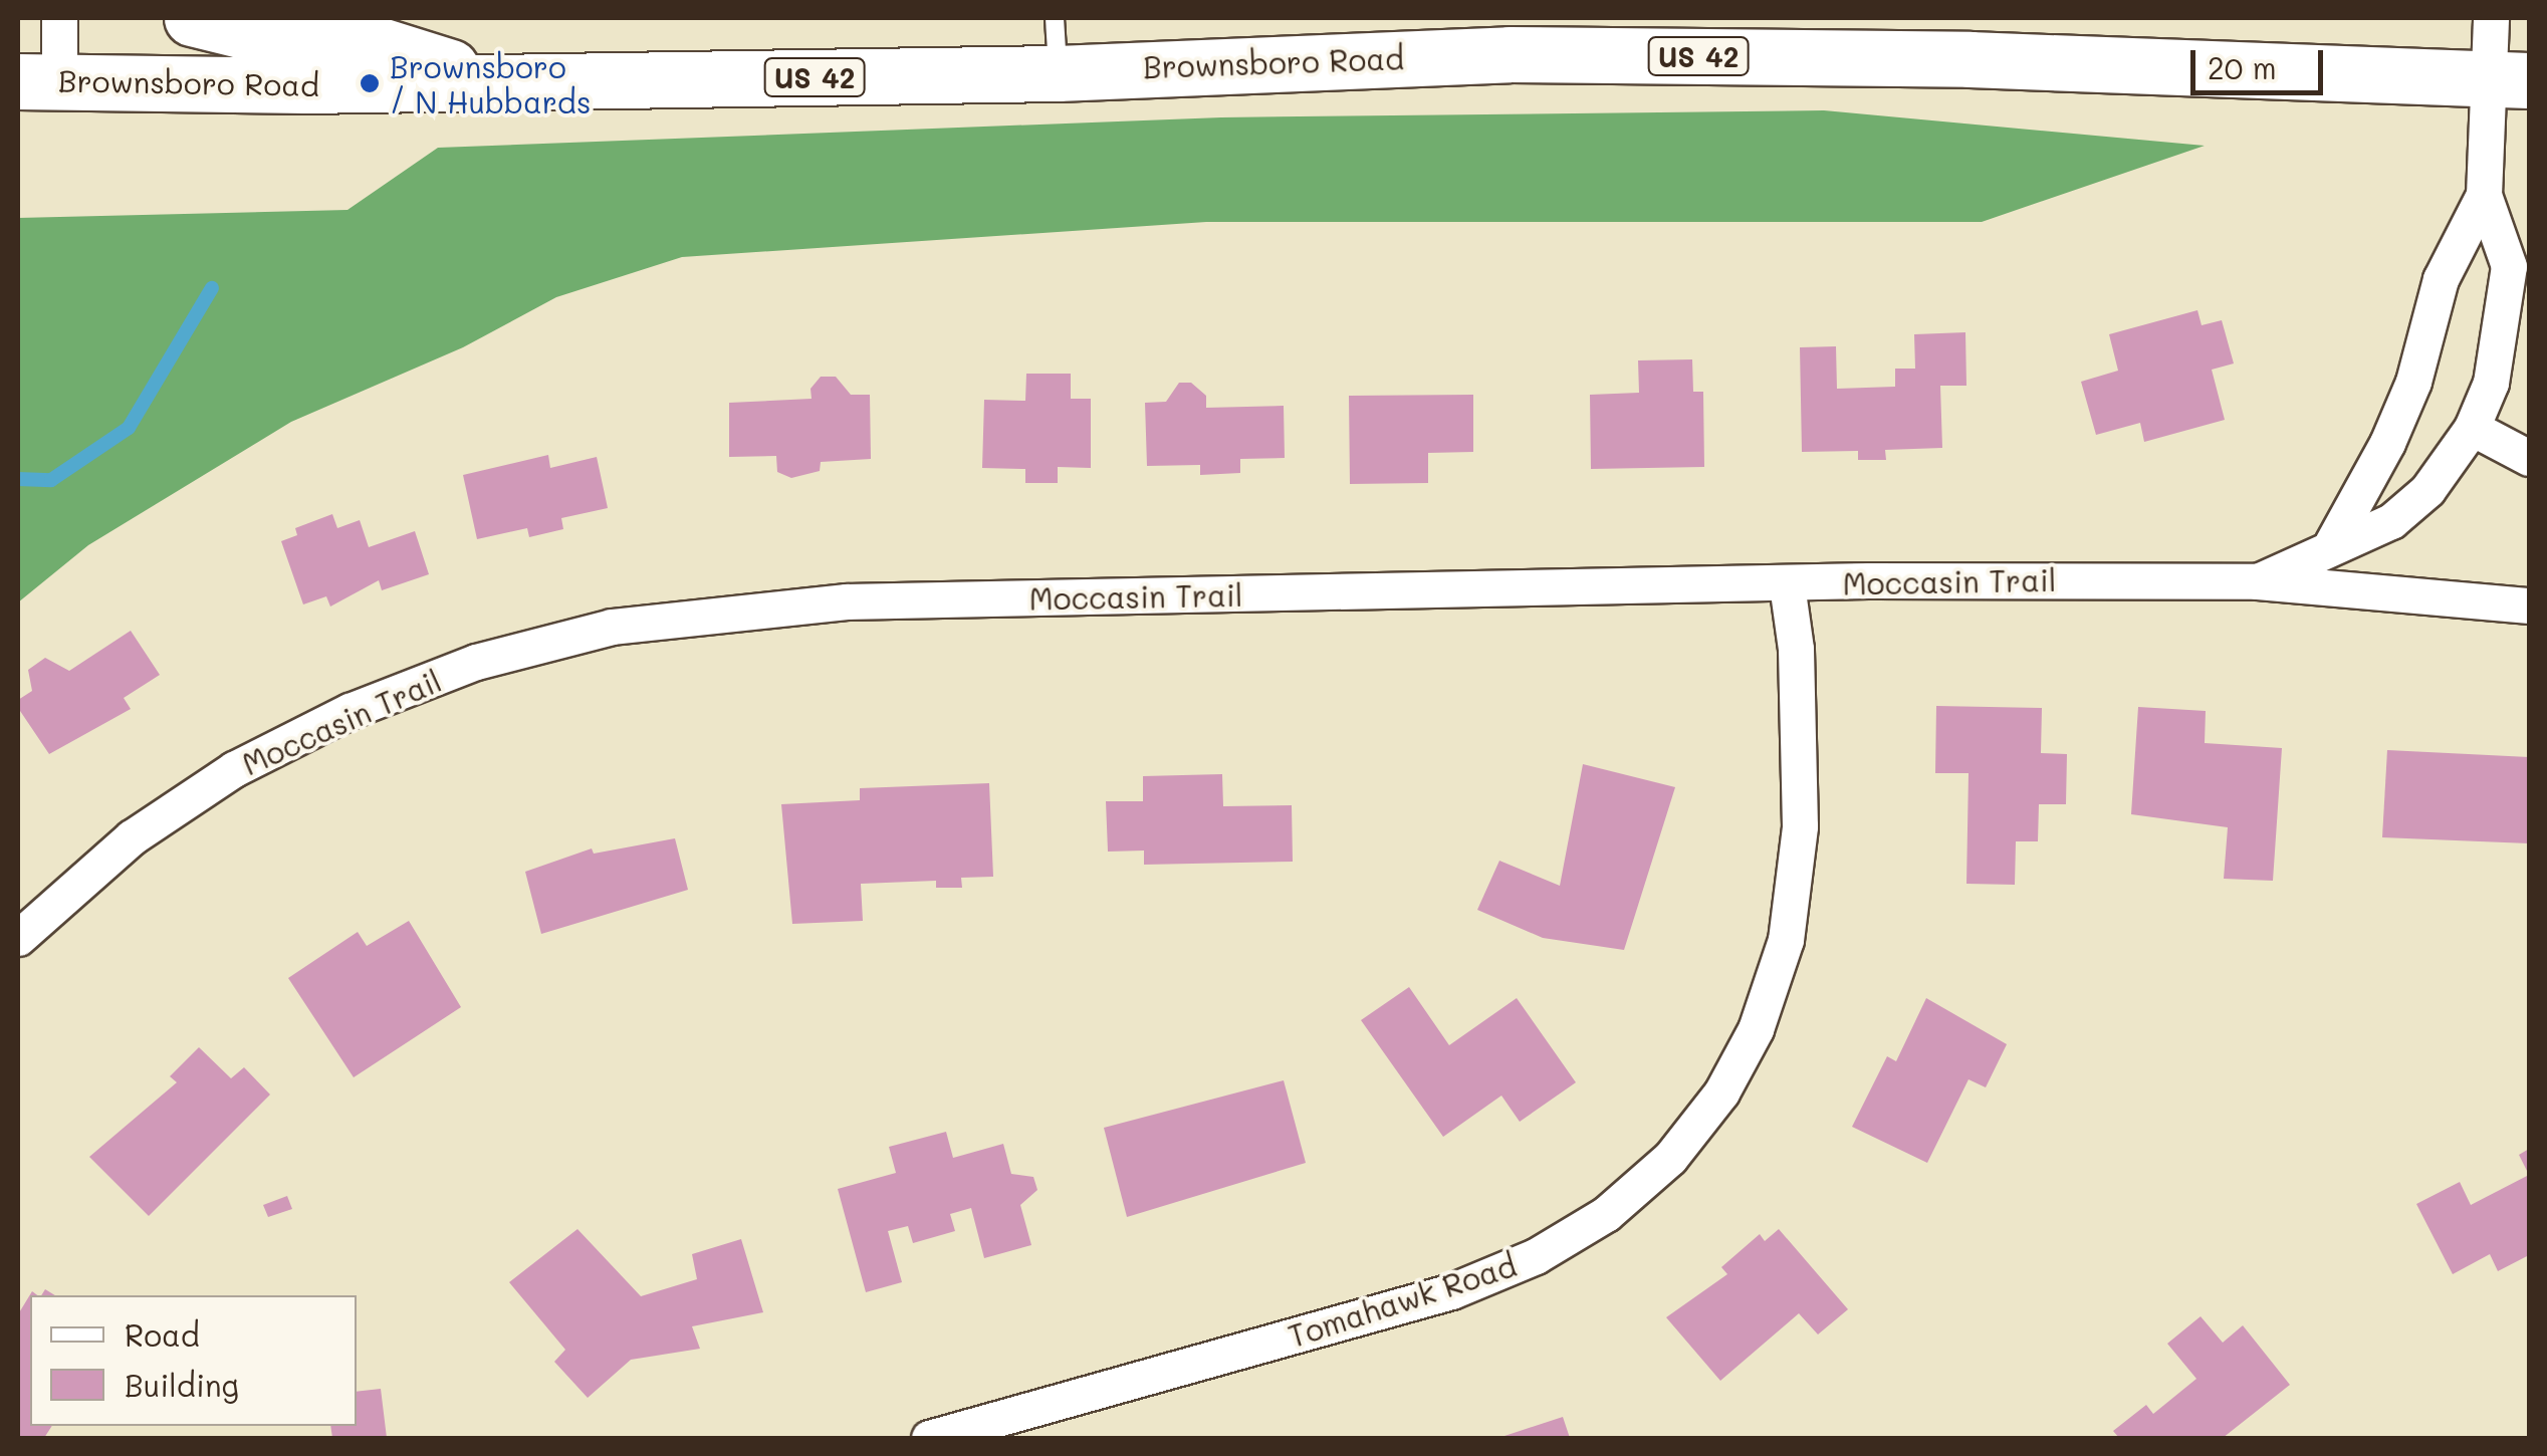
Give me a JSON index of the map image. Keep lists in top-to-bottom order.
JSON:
{
  "streets": {
    "main road": ["US 42", "Brownsboro Road"],
    "street": ["Moccasin Trail", "Tomahawk Road"]
  },
  "crossings": [
    ["Brownsboro Road", "Moccasin Trail"],
    ["Moccasin Trail", "Tomahawk Road"]
  ],
  "places": ["Brownsboro / N Hubbards"],
  "legend": ["Road", "Building"],
  "scale_bar": "20 m"
}
